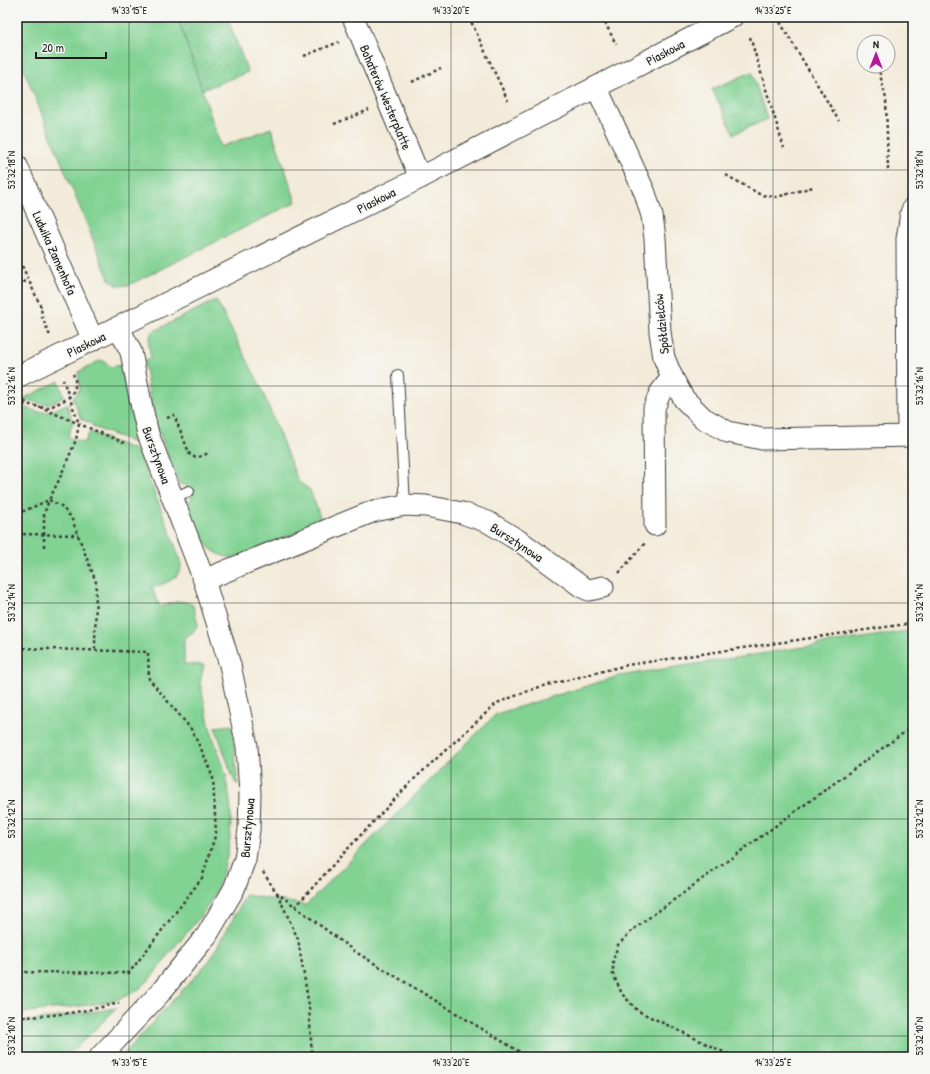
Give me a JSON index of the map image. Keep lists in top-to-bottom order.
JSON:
{
  "streets": {
    "street": [
      "Piaskowa",
      "Bohaterów Westerplatte",
      "Ludwika Zamenhofa",
      "Spółdzielców",
      "Bursztynowa"
    ]
  },
  "crossings": [
    ["Piaskowa", "Bohaterów Westerplatte"],
    ["Piaskowa", "Ludwika Zamenhofa"],
    ["Piaskowa", "Spółdzielców"],
    ["Piaskowa", "Bursztynowa"]
  ],
  "scale_bar": "20 m",
  "north": "top",
  "coordinates": [
    "14°33'15\"E",
    "14°33'20\"E",
    "14°33'25\"E",
    "53°32'18\"N",
    "53°32'16\"N",
    "53°32'14\"N",
    "53°32'12\"N",
    "53°32'10\"N"
  ]
}
